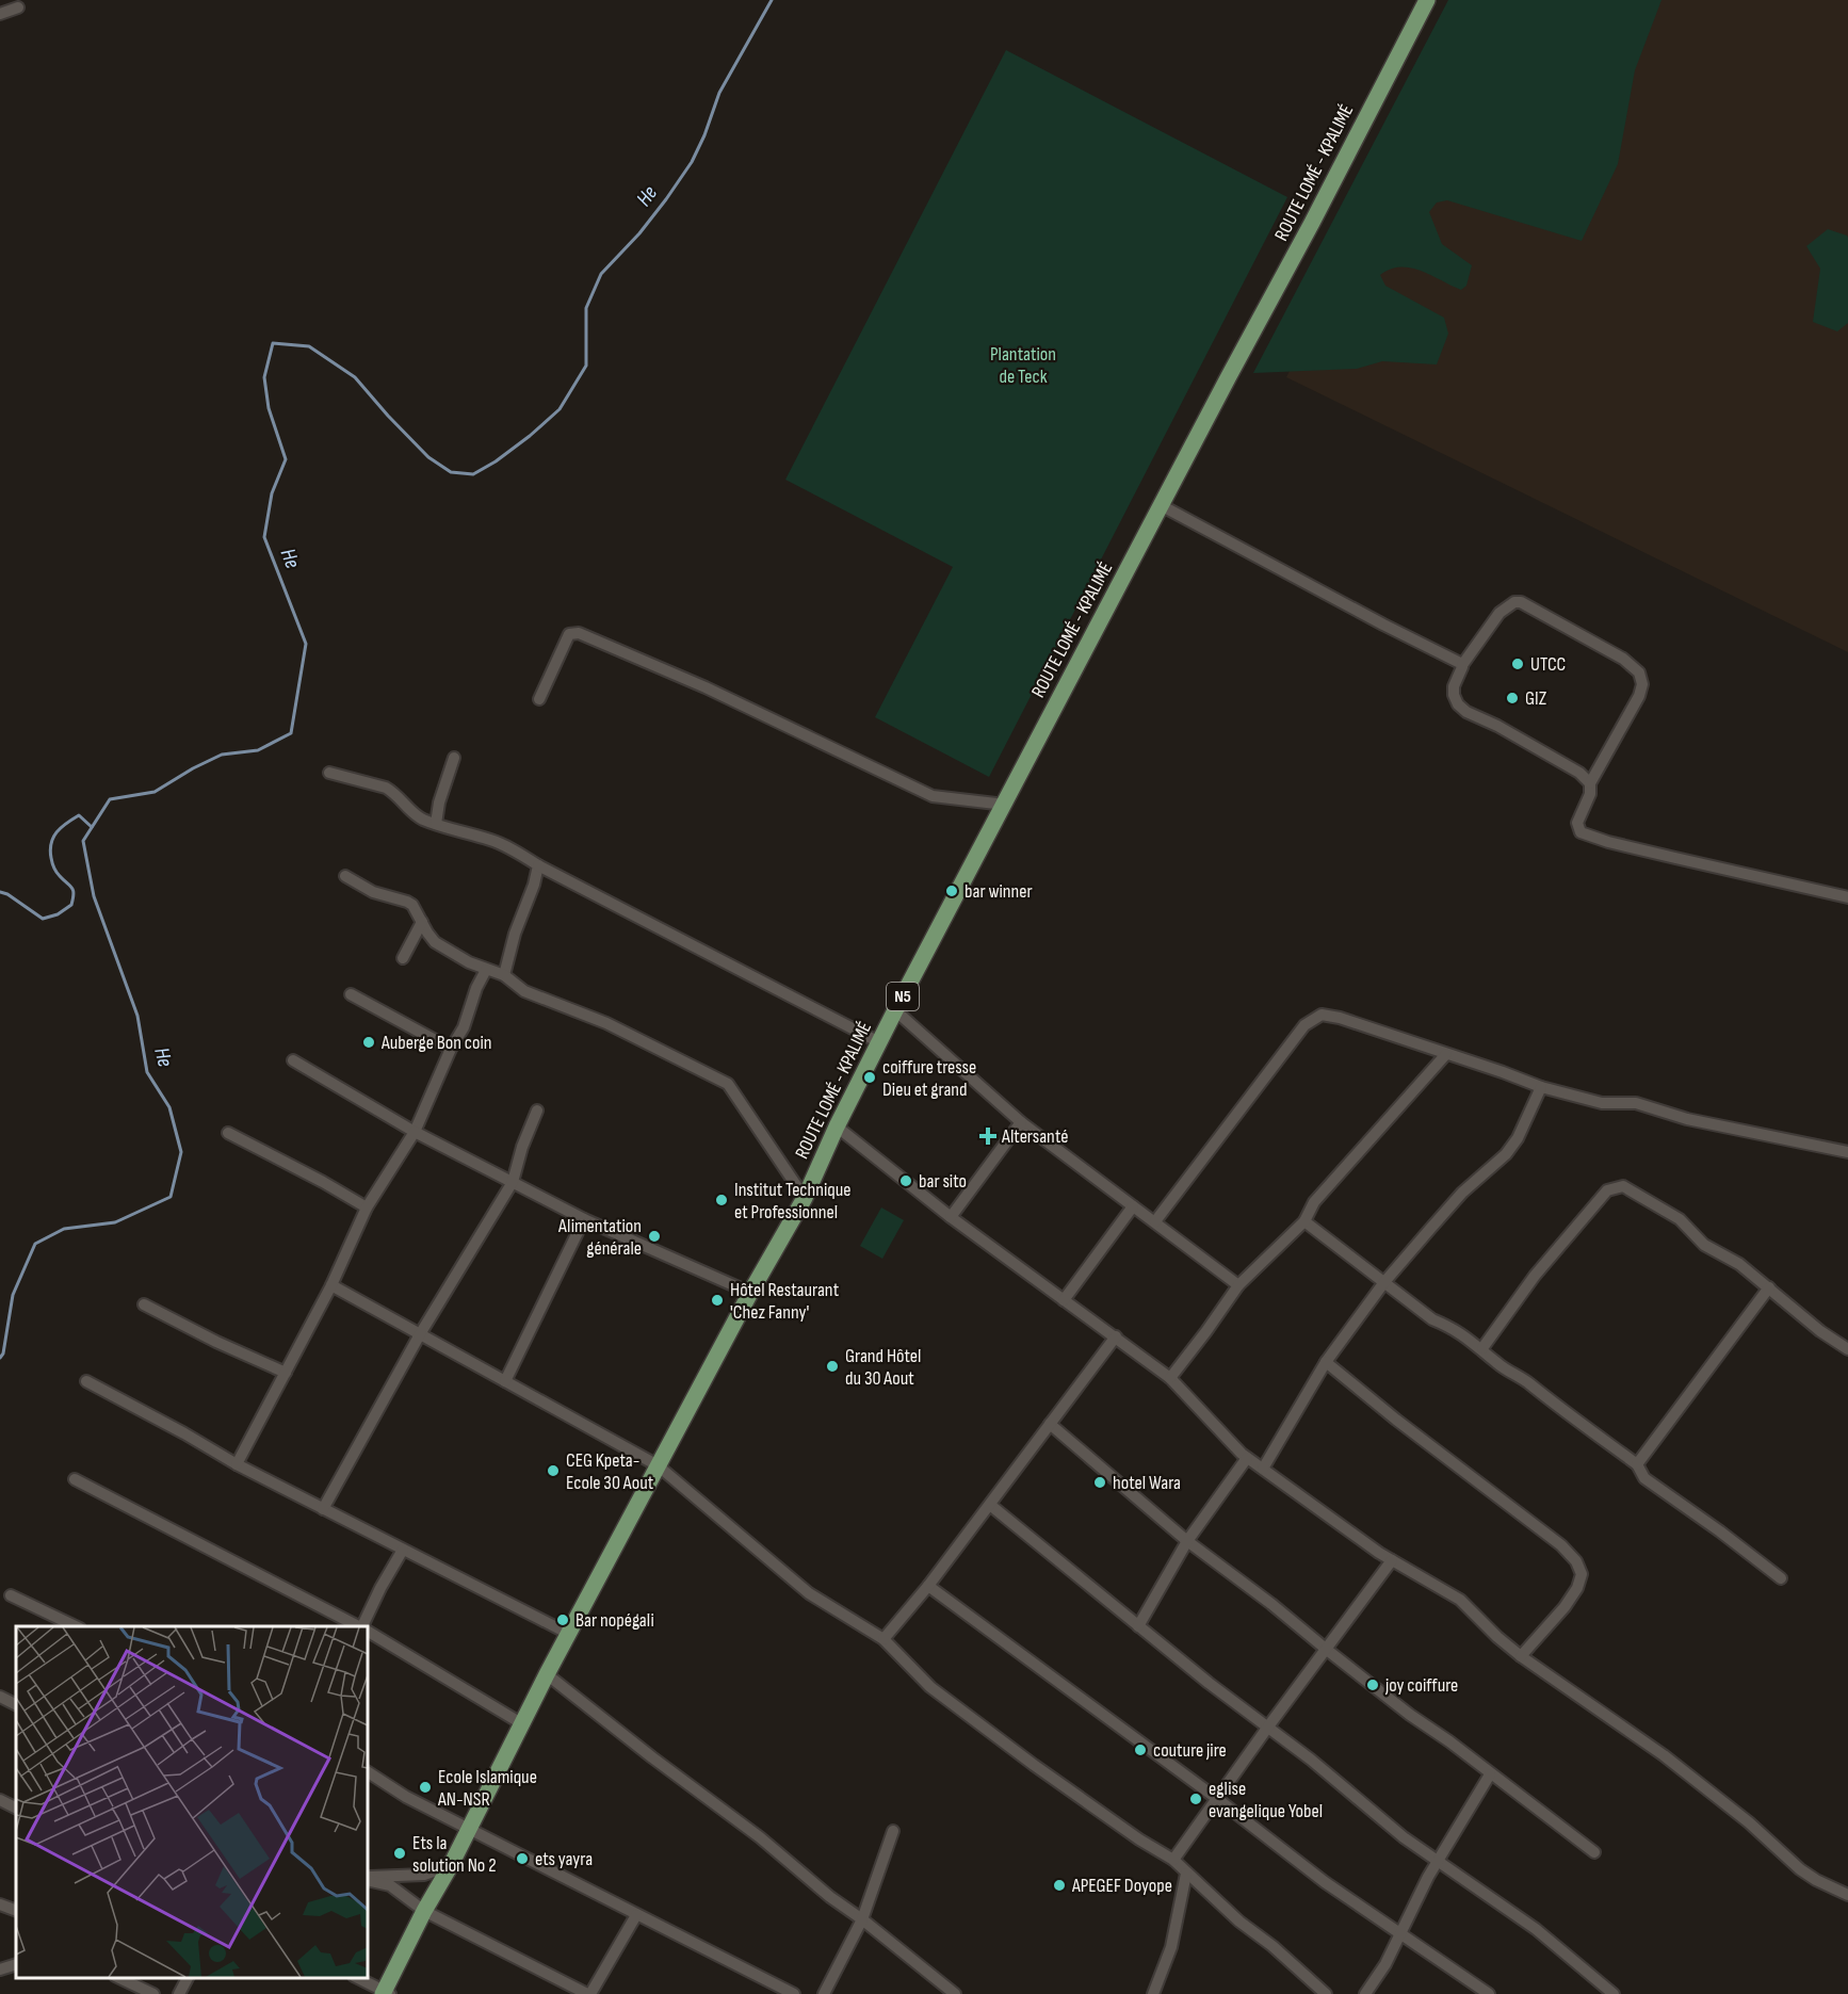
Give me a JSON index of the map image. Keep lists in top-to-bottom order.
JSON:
{
  "streets": {
    "main road": ["ROUTE LOMÉ - KPALIMÉ", "N5"]
  },
  "water": ["He"],
  "parks": ["Plantation de Teck"],
  "places": {
    "other": [
      "UTCC",
      "GIZ",
      "bar winner",
      "Auberge Bon coin",
      "coiffure tresse Dieu et grand",
      "bar sito",
      "Institut Technique et Professionnel",
      "Alimentation générale",
      "Hôtel Restaurant 'Chez Fanny'",
      "Grand Hôtel du 30 Aout",
      "CEG Kpeta- Ecole 30 Aout",
      "hotel Wara",
      "Bar nopégali",
      "joy coiffure",
      "couture jire",
      "Ecole Islamique AN-NSR",
      "eglise evangelique Yobel",
      "Ets la solution No 2",
      "ets yayra",
      "APEGEF Doyope"
    ],
    "health": ["Altersanté"]
  }
}
